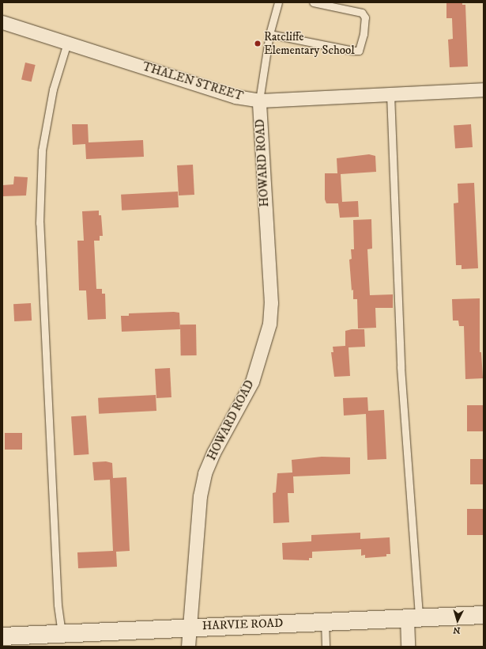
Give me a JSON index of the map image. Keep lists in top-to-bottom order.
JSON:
{
  "streets": {
    "street": ["THALEN STREET", "HOWARD ROAD", "HARVIE ROAD"]
  },
  "crossings": [
    ["THALEN STREET", "HOWARD ROAD"],
    ["HOWARD ROAD", "HARVIE ROAD"]
  ],
  "places": ["Ratcliffe Elementary School"],
  "north": "bottom"
}
